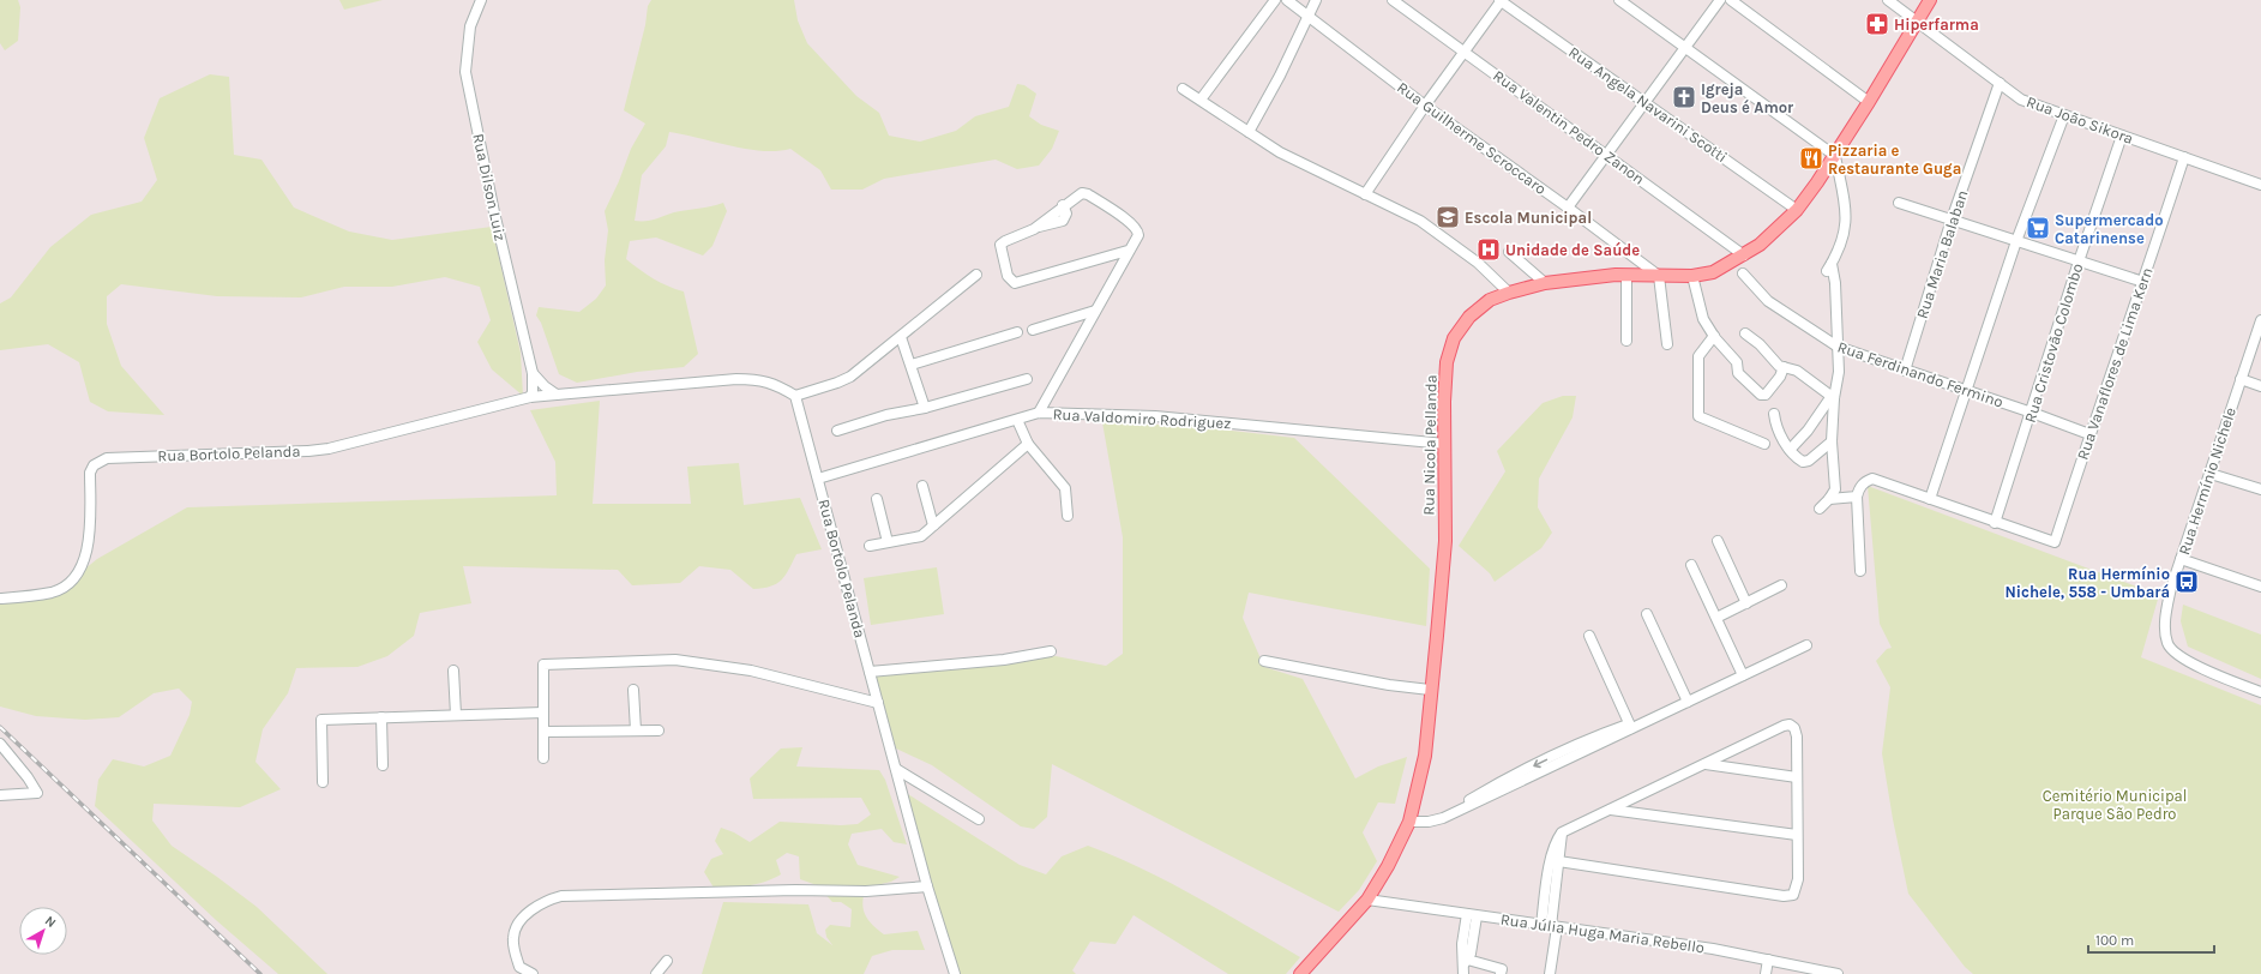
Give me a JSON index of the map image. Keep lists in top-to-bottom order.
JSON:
{
  "streets": {
    "main road": ["Rua Nicola Pellanda"],
    "street": [
      "Rua Angela Navarini Scotti",
      "Rua João Sikora",
      "Rua Valentin Pedro Zanon",
      "Rua Guilherme Scroccaro",
      "Rua Dilson Luiz",
      "Rua Maria Balaban",
      "Rua Cristovão Colombo",
      "Rua Vanaflores de Lima Kern",
      "Rua Ferdinando Fermino",
      "Rua Valdomiro Rodriguez",
      "Rua Bortolo Pelanda",
      "Rua Hermínio Nichele",
      "Rua Júlia Huga Maria Rebello"
    ]
  },
  "crossings": [
    ["Rua Angela Navarini Scotti", "Rua Nicola Pellanda"],
    ["Rua João Sikora", "Rua Maria Balaban"],
    ["Rua João Sikora", "Rua Cristovão Colombo"],
    ["Rua João Sikora", "Rua Vanaflores de Lima Kern"],
    ["Rua João Sikora", "Rua Nicola Pellanda"],
    ["Rua Valentin Pedro Zanon", "Rua Nicola Pellanda"],
    ["Rua Guilherme Scroccaro", "Rua Nicola Pellanda"],
    ["Rua Maria Balaban", "Rua Ferdinando Fermino"],
    ["Rua Cristovão Colombo", "Rua Vanaflores de Lima Kern"],
    ["Rua Cristovão Colombo", "Rua Ferdinando Fermino"],
    ["Rua Vanaflores de Lima Kern", "Rua Ferdinando Fermino"],
    ["Rua Valdomiro Rodriguez", "Rua Nicola Pellanda"],
    ["Rua Valdomiro Rodriguez", "Rua Bortolo Pelanda"],
    ["Rua Nicola Pellanda", "Rua Júlia Huga Maria Rebello"]
  ],
  "parks": ["Cemitério Municipal Parque São Pedro"],
  "places": {
    "pharmacy": ["Hiperfarma"],
    "church": ["Igreja Deus é Amor"],
    "restaurant": ["Pizzaria e Restaurante Guga"],
    "school or university": ["Escola Municipal"],
    "supermarket": ["Supermercado Catarinense"],
    "hospital": ["Unidade de Saúde"],
    "bus stop": ["Rua Hermínio Nichele, 558 - Umbará"]
  },
  "scale_bar": "100 m",
  "north": "top right"
}
